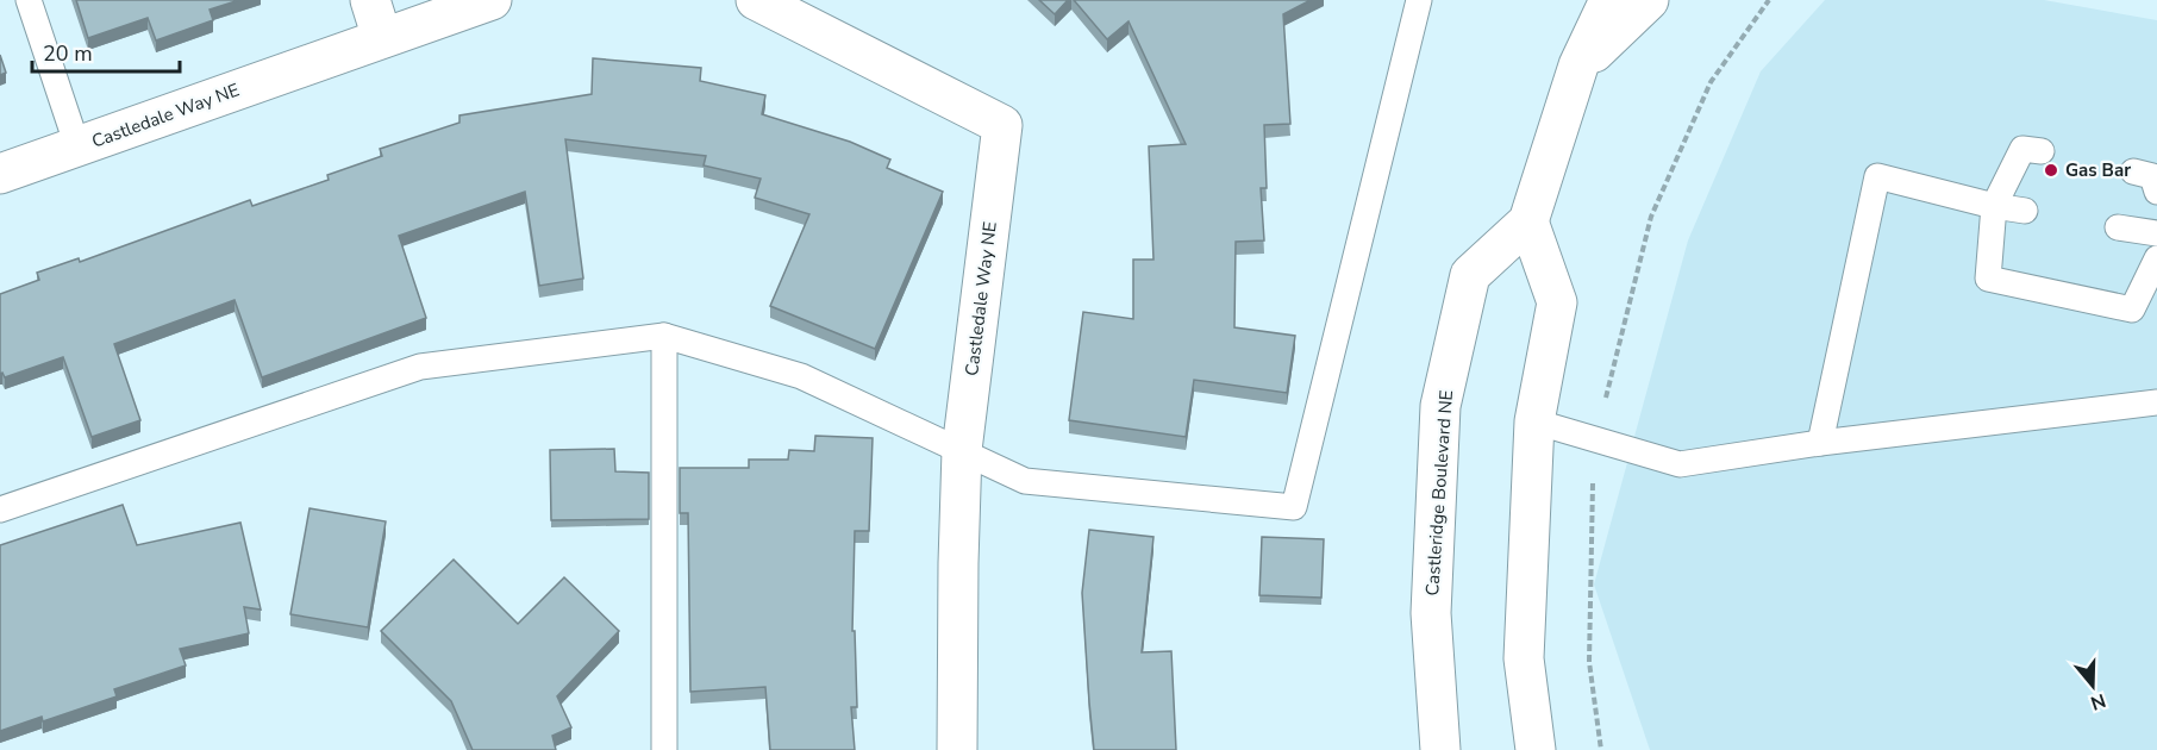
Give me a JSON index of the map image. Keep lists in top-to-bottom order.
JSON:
{
  "streets": {
    "street": ["Castledale Way NE", "Castleridge Boulevard NE"]
  },
  "places": ["Gas Bar"],
  "scale_bar": "20 m",
  "north": "bottom"
}
